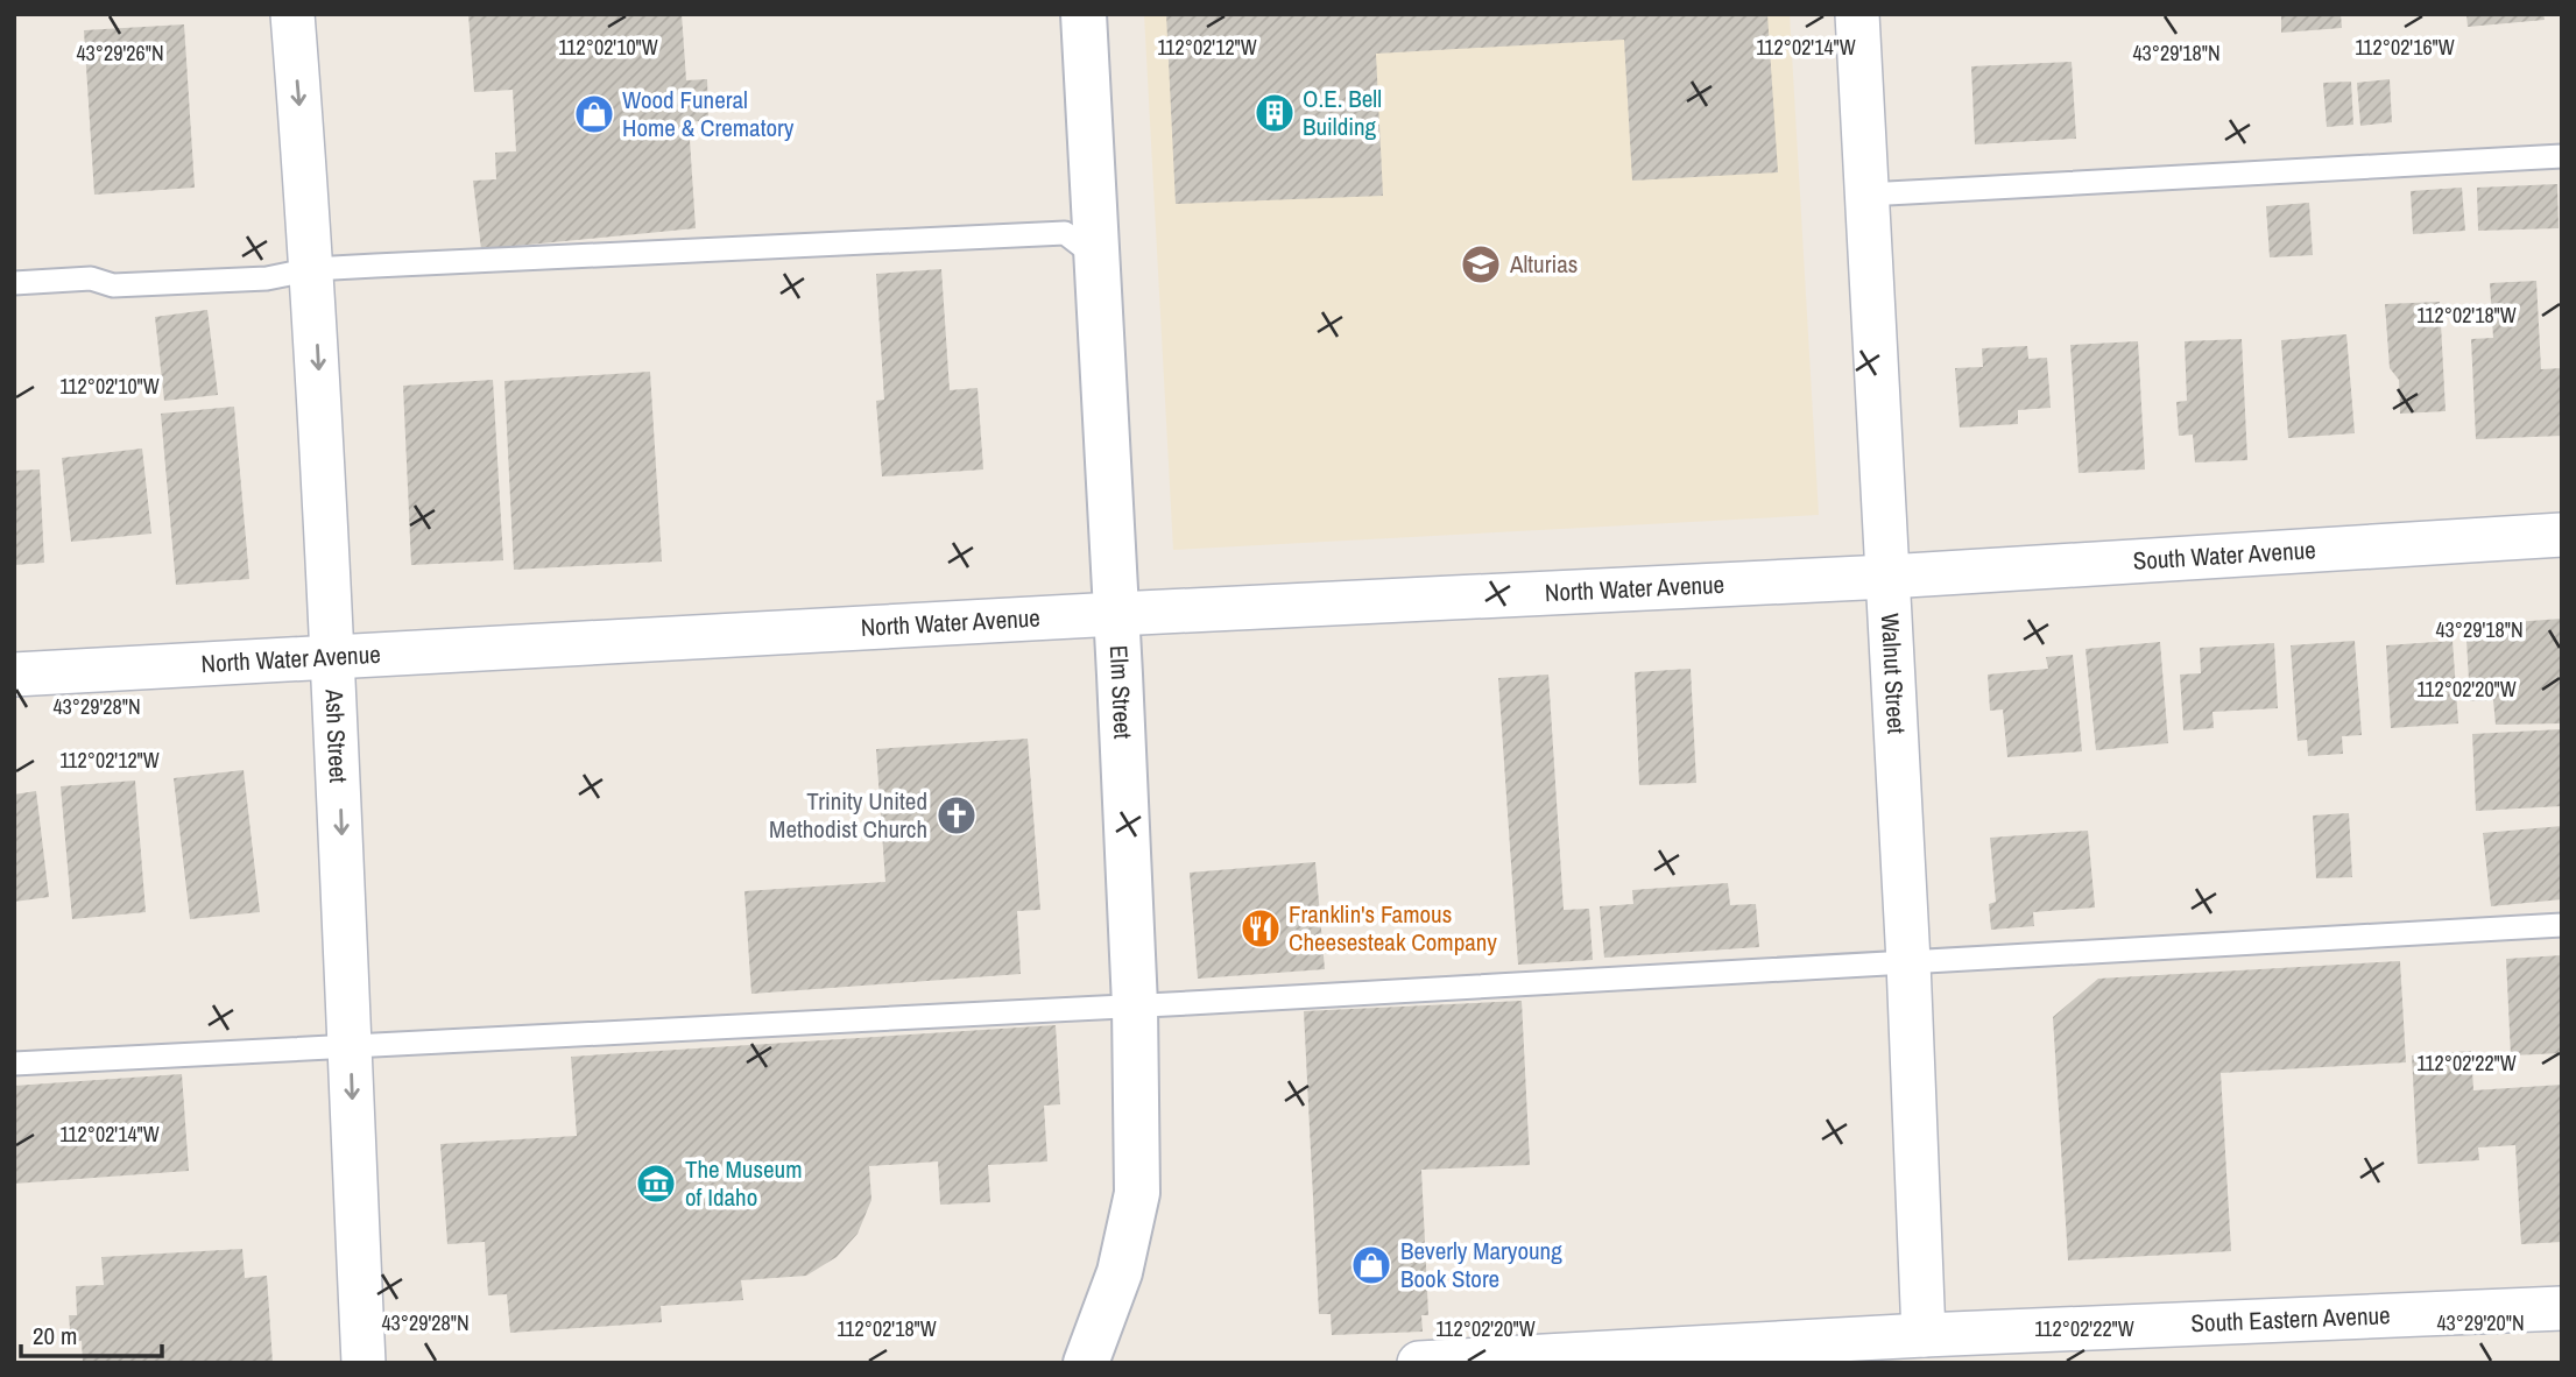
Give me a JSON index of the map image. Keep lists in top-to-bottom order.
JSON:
{
  "streets": {
    "street": [
      "South Water Avenue",
      "North Water Avenue",
      "Walnut Street",
      "Elm Street",
      "Ash Street",
      "South Eastern Avenue"
    ]
  },
  "crossings": [
    ["South Water Avenue", "North Water Avenue"],
    ["South Water Avenue", "Walnut Street"],
    ["North Water Avenue", "Walnut Street"],
    ["North Water Avenue", "Elm Street"],
    ["North Water Avenue", "Ash Street"],
    ["Walnut Street", "South Eastern Avenue"]
  ],
  "one_way": ["Ash Street"],
  "places": {
    "building": ["O.E. Bell Building"],
    "shop": ["Wood Funeral Home & Crematory", "Beverly Maryoung Book Store"],
    "school or university": ["Alturias"],
    "church": ["Trinity United Methodist Church"],
    "restaurant": ["Franklin's Famous Cheesesteak Company"],
    "museum": ["The Museum of Idaho"]
  },
  "scale_bar": "20 m",
  "coordinates": [
    "112°02'10\"W",
    "112°02'12\"W",
    "112°02'14\"W",
    "112°02'16\"W",
    "43°29'26\"N",
    "43°29'18\"N",
    "112°02'18\"W",
    "112°02'20\"W",
    "43°29'28\"N",
    "112°02'22\"W",
    "43°29'20\"N"
  ]
}
